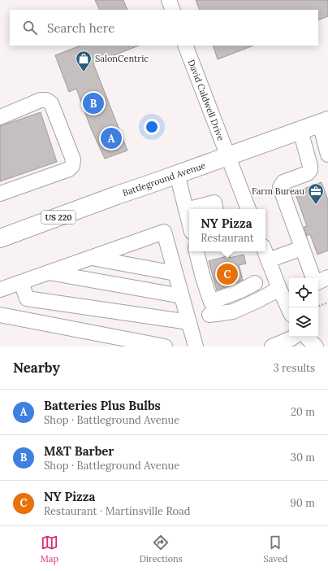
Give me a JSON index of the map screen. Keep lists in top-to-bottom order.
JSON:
{
  "streets": {
    "main road": ["Battleground Avenue", "US 220"],
    "street": ["David Caldwell Drive"]
  },
  "crossings": [
    ["David Caldwell Drive", "Battleground Avenue"]
  ],
  "places": {
    "shop": ["SalonCentric"],
    "office": ["Farm Bureau"]
  },
  "page": {
    "search": "Search here",
    "pins": ["B", "A", "C"],
    "popup": ["NY Pizza", "Restaurant"],
    "heading": ["Nearby", "3 results"],
    "list": [
      {
        "mark": "A",
        "name": "Batteries Plus Bulbs",
        "note": "Shop · Battleground Avenue",
        "value": "20 m"
      },
      {
        "mark": "B",
        "name": "M&T Barber",
        "note": "Shop · Battleground Avenue",
        "value": "30 m"
      },
      {
        "mark": "C",
        "name": "NY Pizza",
        "note": "Restaurant · Martinsville Road",
        "value": "90 m"
      }
    ],
    "nav": ["Map", "Directions", "Saved"]
  }
}
